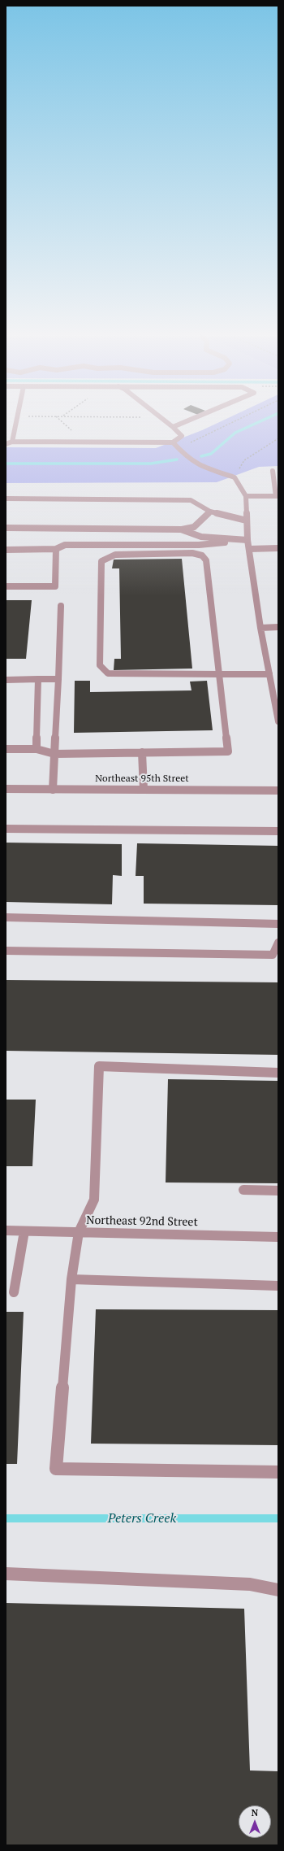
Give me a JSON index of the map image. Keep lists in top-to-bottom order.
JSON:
{
  "streets": {
    "street": ["Northeast 95th Street"],
    "lane": ["Northeast 92nd Street"]
  },
  "water": ["Peters Creek"],
  "north": "top"
}
